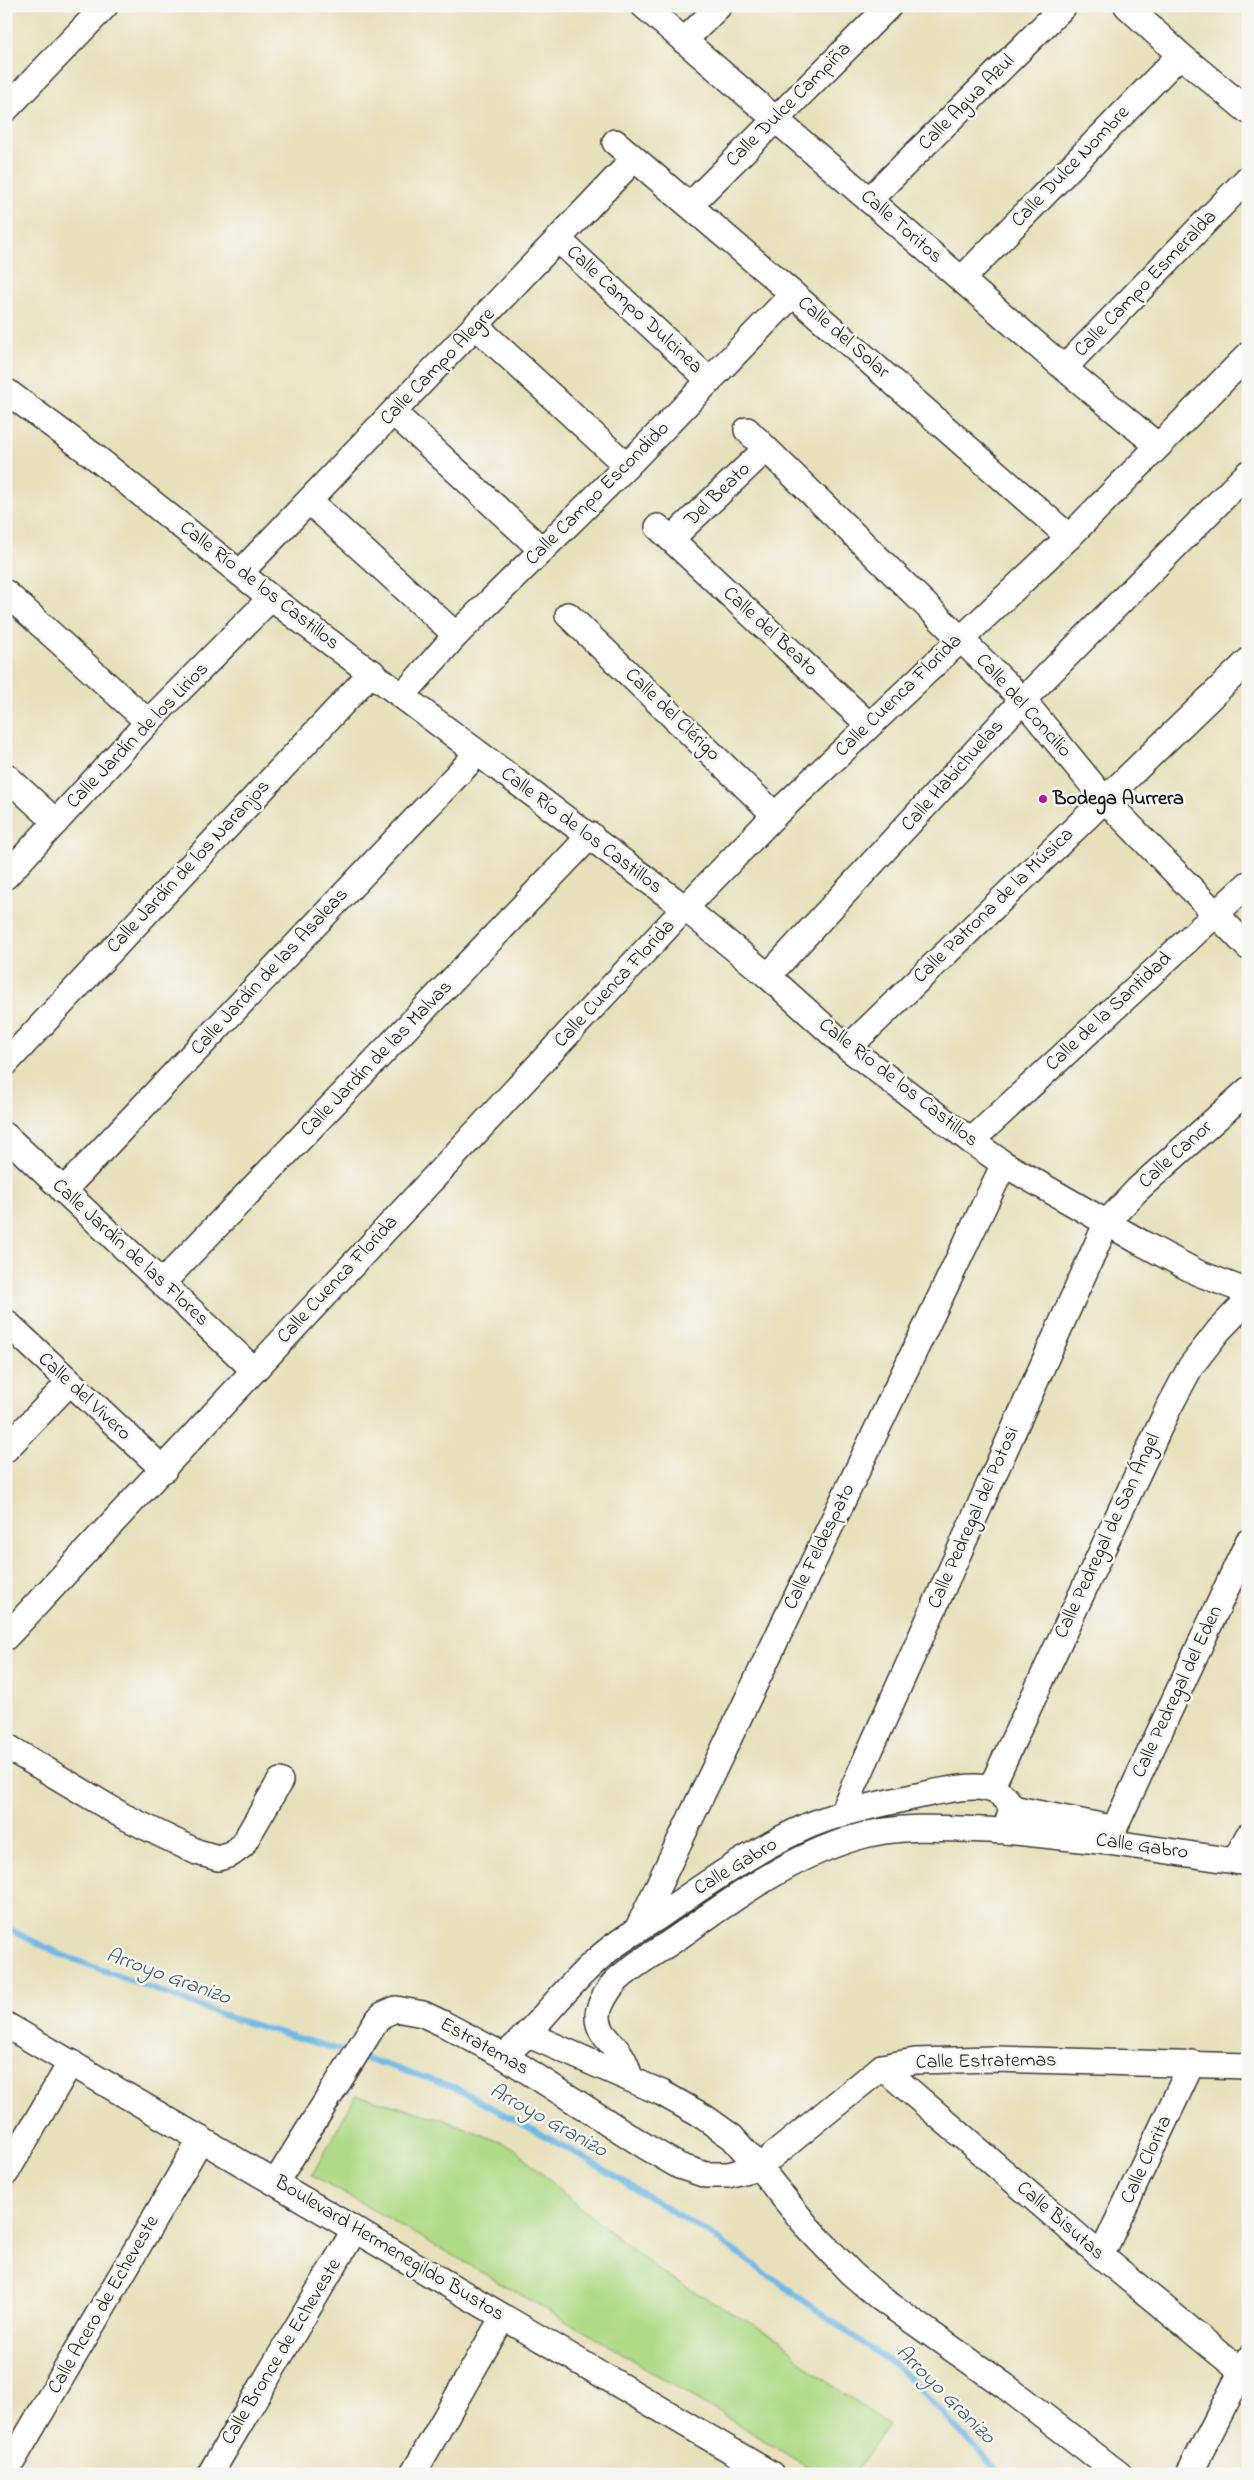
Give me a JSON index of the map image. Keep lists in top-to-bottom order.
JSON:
{
  "streets": {
    "street": [
      "Calle Agua Azul",
      "Calle Dulce Campiña",
      "Calle Dulce Nombre",
      "Calle Toritos",
      "Calle Campo Esmeralda",
      "Calle Campo Dulcinea",
      "Calle del Solar",
      "Calle Campo Alegre",
      "Calle Campo Escondido",
      "Del Beato",
      "Calle Río de los Castillos",
      "Calle del Beato",
      "Calle Cuenca Florida",
      "Calle del Concilio",
      "Calle del Clérigo",
      "Calle Jardín de los Lirios",
      "Calle Habichuelas",
      "Calle Jardín de los Naranjos",
      "Calle Patrona de la Música",
      "Calle Jardín de las Asaleas",
      "Calle de la Santidad",
      "Calle Jardín de las Malvas",
      "Calle Canor",
      "Calle Jardín de las Flores",
      "Calle del Vivero",
      "Calle Pedregal del Potosi",
      "Calle Pedregal de San Ángel",
      "Calle Feldespato",
      "Calle Pedregal del Eden",
      "Calle Gabro",
      "Estratemas",
      "Calle Estratemas",
      "Calle Clorita",
      "Calle Bisutas",
      "Boulevard Hermenegildo Bustos",
      "Calle Acero de Echeveste",
      "Calle Bronce de Echeveste"
    ]
  },
  "crossings": [
    ["Calle Agua Azul", "Calle Toritos"],
    ["Calle Dulce Campiña", "Calle Toritos"],
    ["Calle Dulce Campiña", "Calle del Solar"],
    ["Calle Dulce Nombre", "Calle Toritos"],
    ["Calle Toritos", "Calle Campo Esmeralda"],
    ["Calle Toritos", "Calle Cuenca Florida"],
    ["Calle Campo Dulcinea", "Calle Campo Alegre"],
    ["Calle Campo Dulcinea", "Calle Campo Escondido"],
    ["Calle del Solar", "Calle Campo Alegre"],
    ["Calle del Solar", "Calle Campo Escondido"],
    ["Calle del Solar", "Calle Cuenca Florida"],
    ["Calle Campo Alegre", "Calle Río de los Castillos"],
    ["Calle Campo Escondido", "Calle Río de los Castillos"],
    ["Del Beato", "Calle del Beato"],
    ["Del Beato", "Calle del Concilio"],
    ["Calle Río de los Castillos", "Calle Cuenca Florida"],
    ["Calle Río de los Castillos", "Calle Jardín de los Lirios"],
    ["Calle Río de los Castillos", "Calle Habichuelas"],
    ["Calle Río de los Castillos", "Calle Jardín de los Naranjos"],
    ["Calle Río de los Castillos", "Calle Patrona de la Música"],
    ["Calle Río de los Castillos", "Calle Jardín de las Asaleas"],
    ["Calle Río de los Castillos", "Calle de la Santidad"],
    ["Calle Río de los Castillos", "Calle Jardín de las Malvas"],
    ["Calle Río de los Castillos", "Calle Canor"],
    ["Calle Río de los Castillos", "Calle Pedregal del Potosi"],
    ["Calle Río de los Castillos", "Calle Feldespato"],
    ["Calle del Beato", "Calle Cuenca Florida"],
    ["Calle Cuenca Florida", "Calle del Concilio"],
    ["Calle Cuenca Florida", "Calle del Clérigo"],
    ["Calle Cuenca Florida", "Calle Jardín de las Flores"],
    ["Calle Cuenca Florida", "Calle del Vivero"],
    ["Calle del Concilio", "Calle Habichuelas"],
    ["Calle del Concilio", "Calle Patrona de la Música"],
    ["Calle del Concilio", "Calle de la Santidad"],
    ["Calle Jardín de las Asaleas", "Calle Jardín de las Flores"],
    ["Calle Jardín de las Malvas", "Calle Jardín de las Flores"],
    ["Calle Canor", "Calle Pedregal del Potosi"],
    ["Calle Pedregal del Potosi", "Calle Gabro"],
    ["Calle Pedregal de San Ángel", "Calle Gabro"],
    ["Calle Feldespato", "Calle Gabro"],
    ["Calle Pedregal del Eden", "Calle Gabro"],
    ["Calle Gabro", "Estratemas"],
    ["Estratemas", "Calle Estratemas"],
    ["Estratemas", "Boulevard Hermenegildo Bustos"],
    ["Calle Estratemas", "Calle Clorita"],
    ["Calle Estratemas", "Calle Bisutas"],
    ["Calle Clorita", "Calle Bisutas"],
    ["Boulevard Hermenegildo Bustos", "Calle Acero de Echeveste"],
    ["Boulevard Hermenegildo Bustos", "Calle Bronce de Echeveste"]
  ],
  "water": ["Arroyo Granizo"],
  "places": ["Bodega Aurrera"]
}
